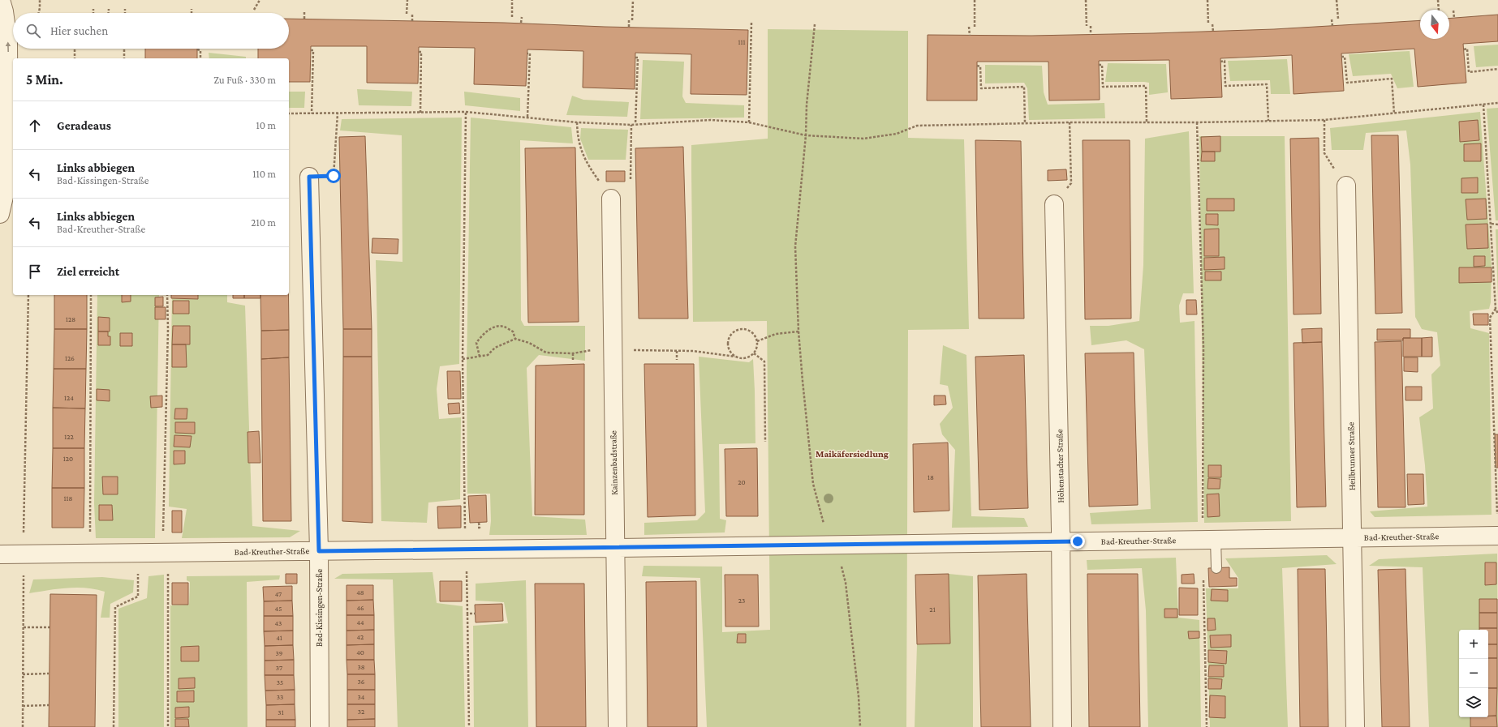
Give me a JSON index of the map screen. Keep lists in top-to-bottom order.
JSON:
{
  "streets": {
    "street": [
      "Heilbrunner Straße",
      "Kainzenbadstraße",
      "Höhenstadter Straße",
      "Bad-Kreuther-Straße",
      "Bad-Kissingen-Straße"
    ]
  },
  "crossings": [
    ["Heilbrunner Straße", "Bad-Kreuther-Straße"],
    ["Kainzenbadstraße", "Bad-Kreuther-Straße"],
    ["Höhenstadter Straße", "Bad-Kreuther-Straße"],
    ["Bad-Kreuther-Straße", "Bad-Kissingen-Straße"]
  ],
  "districts": ["Maikäfersiedlung"],
  "house_numbers": [
    "111",
    "128",
    "126",
    "124",
    "122",
    "120",
    "18",
    "20",
    "118",
    "48",
    "47",
    "23",
    "46",
    "45",
    "21",
    "44",
    "43",
    "42",
    "41",
    "40",
    "39",
    "38",
    "37",
    "36",
    "35",
    "33",
    "34",
    "32",
    "31"
  ],
  "north": "bottom",
  "page": {
    "search": "Hier suchen",
    "heading": ["5 Min.", "Zu Fuß · 330 m"],
    "list": [
      ["Geradeaus", "10 m"],
      ["Links abbiegen", "Bad-Kissingen-Straße", "110 m"],
      ["Links abbiegen", "Bad-Kreuther-Straße", "210 m"],
      "Ziel erreicht"
    ],
    "map_buttons": ["+", "−"]
  }
}
